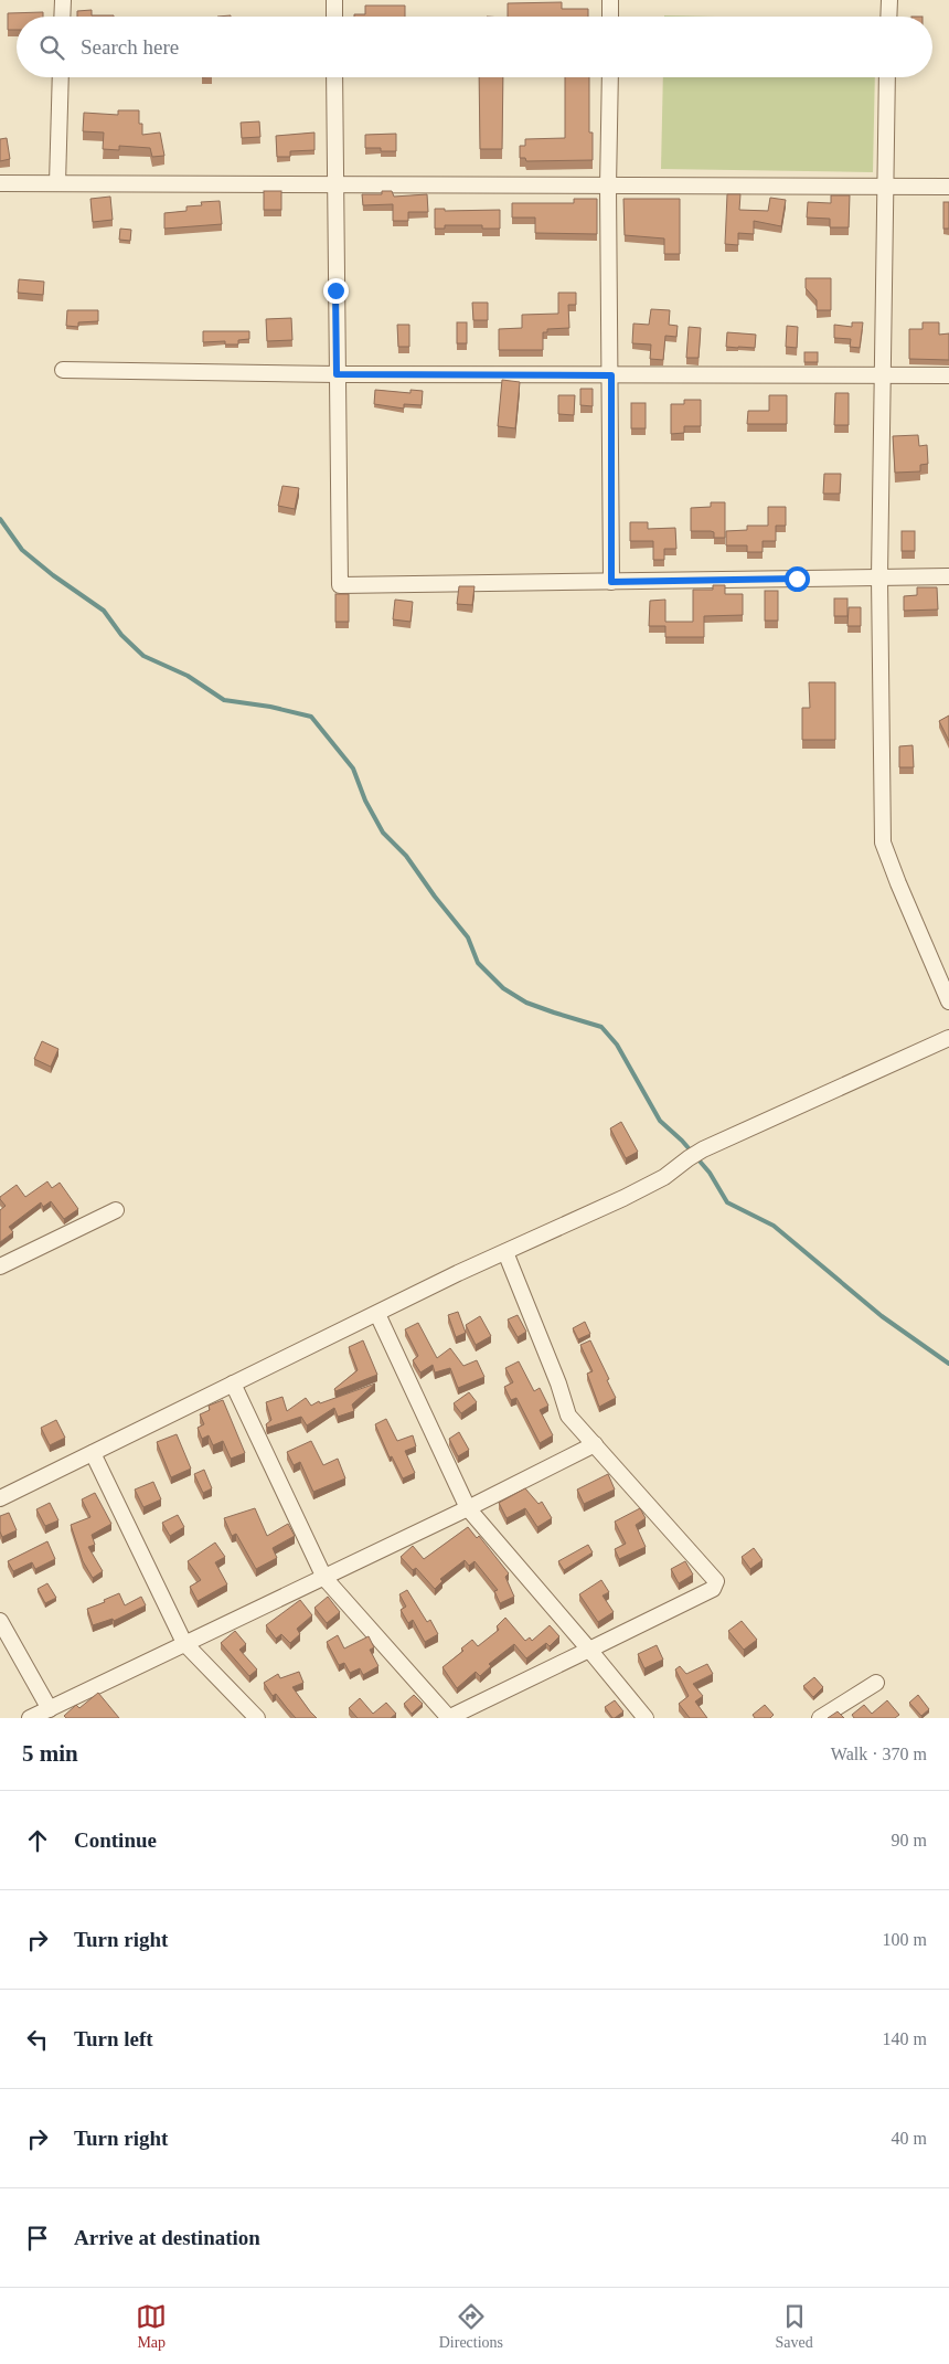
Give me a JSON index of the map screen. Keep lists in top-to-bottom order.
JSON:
{
  "page": {
    "search": "Search here",
    "heading": ["5 min", "Walk · 370 m"],
    "list": [
      ["Continue", "90 m"],
      ["Turn right", "100 m"],
      ["Turn left", "140 m"],
      ["Turn right", "40 m"],
      "Arrive at destination"
    ],
    "nav": ["Map", "Directions", "Saved"]
  }
}
